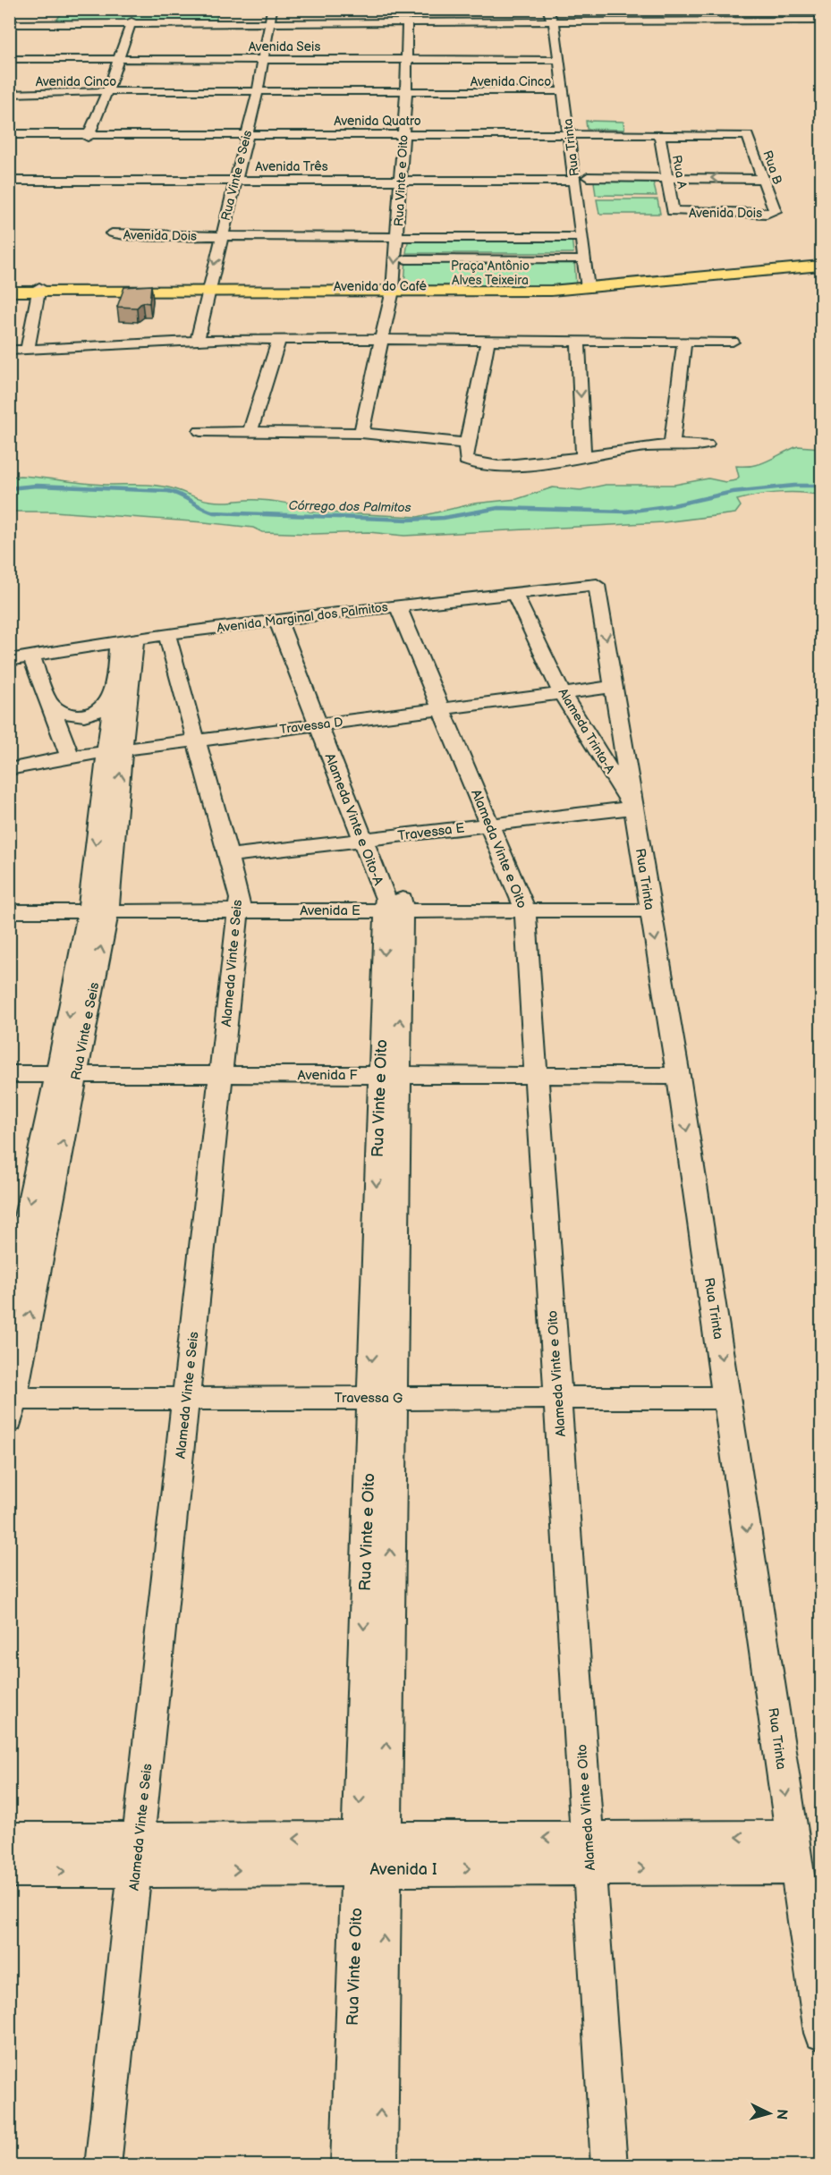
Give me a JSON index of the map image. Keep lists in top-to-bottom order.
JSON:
{
  "streets": {
    "main road": ["Avenida do Café"],
    "street": [
      "Avenida Seis",
      "Avenida Cinco",
      "Avenida Quatro",
      "Rua Trinta",
      "Avenida Três",
      "Rua B",
      "Rua A",
      "Rua Vinte e Seis",
      "Rua Vinte e Oito",
      "Avenida Dois",
      "Avenida Marginal dos Palmitos",
      "Travessa D",
      "Alameda Trinta-A",
      "Alameda Vinte e Oito-A",
      "Travessa E",
      "Alameda Vinte e Oito",
      "Avenida E",
      "Alameda Vinte e Seis",
      "Avenida F",
      "Travessa G",
      "Avenida I"
    ]
  },
  "crossings": [
    ["Avenida Seis", "Rua Trinta"],
    ["Avenida Seis", "Rua Vinte e Seis"],
    ["Avenida Seis", "Rua Vinte e Oito"],
    ["Avenida Cinco", "Rua Trinta"],
    ["Avenida Cinco", "Rua Vinte e Seis"],
    ["Avenida Cinco", "Rua Vinte e Oito"],
    ["Avenida Quatro", "Rua Trinta"],
    ["Avenida Quatro", "Rua B"],
    ["Avenida Quatro", "Rua A"],
    ["Avenida Quatro", "Rua Vinte e Seis"],
    ["Avenida Quatro", "Rua Vinte e Oito"],
    ["Rua Trinta", "Avenida Três"],
    ["Rua Trinta", "Avenida Dois"],
    ["Rua Trinta", "Avenida do Café"],
    ["Rua Trinta", "Avenida Marginal dos Palmitos"],
    ["Rua Trinta", "Travessa D"],
    ["Rua Trinta", "Alameda Trinta-A"],
    ["Rua Trinta", "Travessa E"],
    ["Rua Trinta", "Avenida E"],
    ["Rua Trinta", "Avenida F"],
    ["Rua Trinta", "Travessa G"],
    ["Rua Trinta", "Avenida I"],
    ["Avenida Três", "Rua Vinte e Seis"],
    ["Avenida Três", "Rua Vinte e Oito"],
    ["Rua B", "Avenida Dois"],
    ["Rua A", "Avenida Dois"],
    ["Rua Vinte e Seis", "Avenida Dois"],
    ["Rua Vinte e Seis", "Avenida do Café"],
    ["Rua Vinte e Seis", "Avenida Marginal dos Palmitos"],
    ["Rua Vinte e Seis", "Travessa D"],
    ["Rua Vinte e Seis", "Avenida E"],
    ["Rua Vinte e Seis", "Avenida F"],
    ["Rua Vinte e Seis", "Travessa G"],
    ["Rua Vinte e Oito", "Avenida Dois"],
    ["Rua Vinte e Oito", "Avenida do Café"],
    ["Rua Vinte e Oito", "Alameda Vinte e Oito-A"],
    ["Rua Vinte e Oito", "Avenida E"],
    ["Rua Vinte e Oito", "Avenida F"],
    ["Rua Vinte e Oito", "Travessa G"],
    ["Rua Vinte e Oito", "Avenida I"],
    ["Avenida Marginal dos Palmitos", "Alameda Trinta-A"],
    ["Avenida Marginal dos Palmitos", "Alameda Vinte e Oito-A"],
    ["Avenida Marginal dos Palmitos", "Alameda Vinte e Oito"],
    ["Avenida Marginal dos Palmitos", "Alameda Vinte e Seis"],
    ["Travessa D", "Alameda Trinta-A"],
    ["Travessa D", "Alameda Vinte e Oito-A"],
    ["Travessa D", "Alameda Vinte e Oito"],
    ["Travessa D", "Alameda Vinte e Seis"],
    ["Alameda Trinta-A", "Travessa E"],
    ["Alameda Vinte e Oito-A", "Travessa E"],
    ["Alameda Vinte e Oito-A", "Avenida E"],
    ["Travessa E", "Alameda Vinte e Oito"],
    ["Travessa E", "Alameda Vinte e Seis"],
    ["Alameda Vinte e Oito", "Avenida E"],
    ["Alameda Vinte e Oito", "Avenida F"],
    ["Alameda Vinte e Oito", "Travessa G"],
    ["Alameda Vinte e Oito", "Avenida I"],
    ["Avenida E", "Alameda Vinte e Seis"],
    ["Alameda Vinte e Seis", "Avenida F"],
    ["Alameda Vinte e Seis", "Travessa G"],
    ["Alameda Vinte e Seis", "Avenida I"]
  ],
  "one_way": ["Rua Trinta"],
  "water": ["Córrego dos Palmitos"],
  "parks": ["Praça Antônio Alves Teixeira"],
  "north": "right"
}
